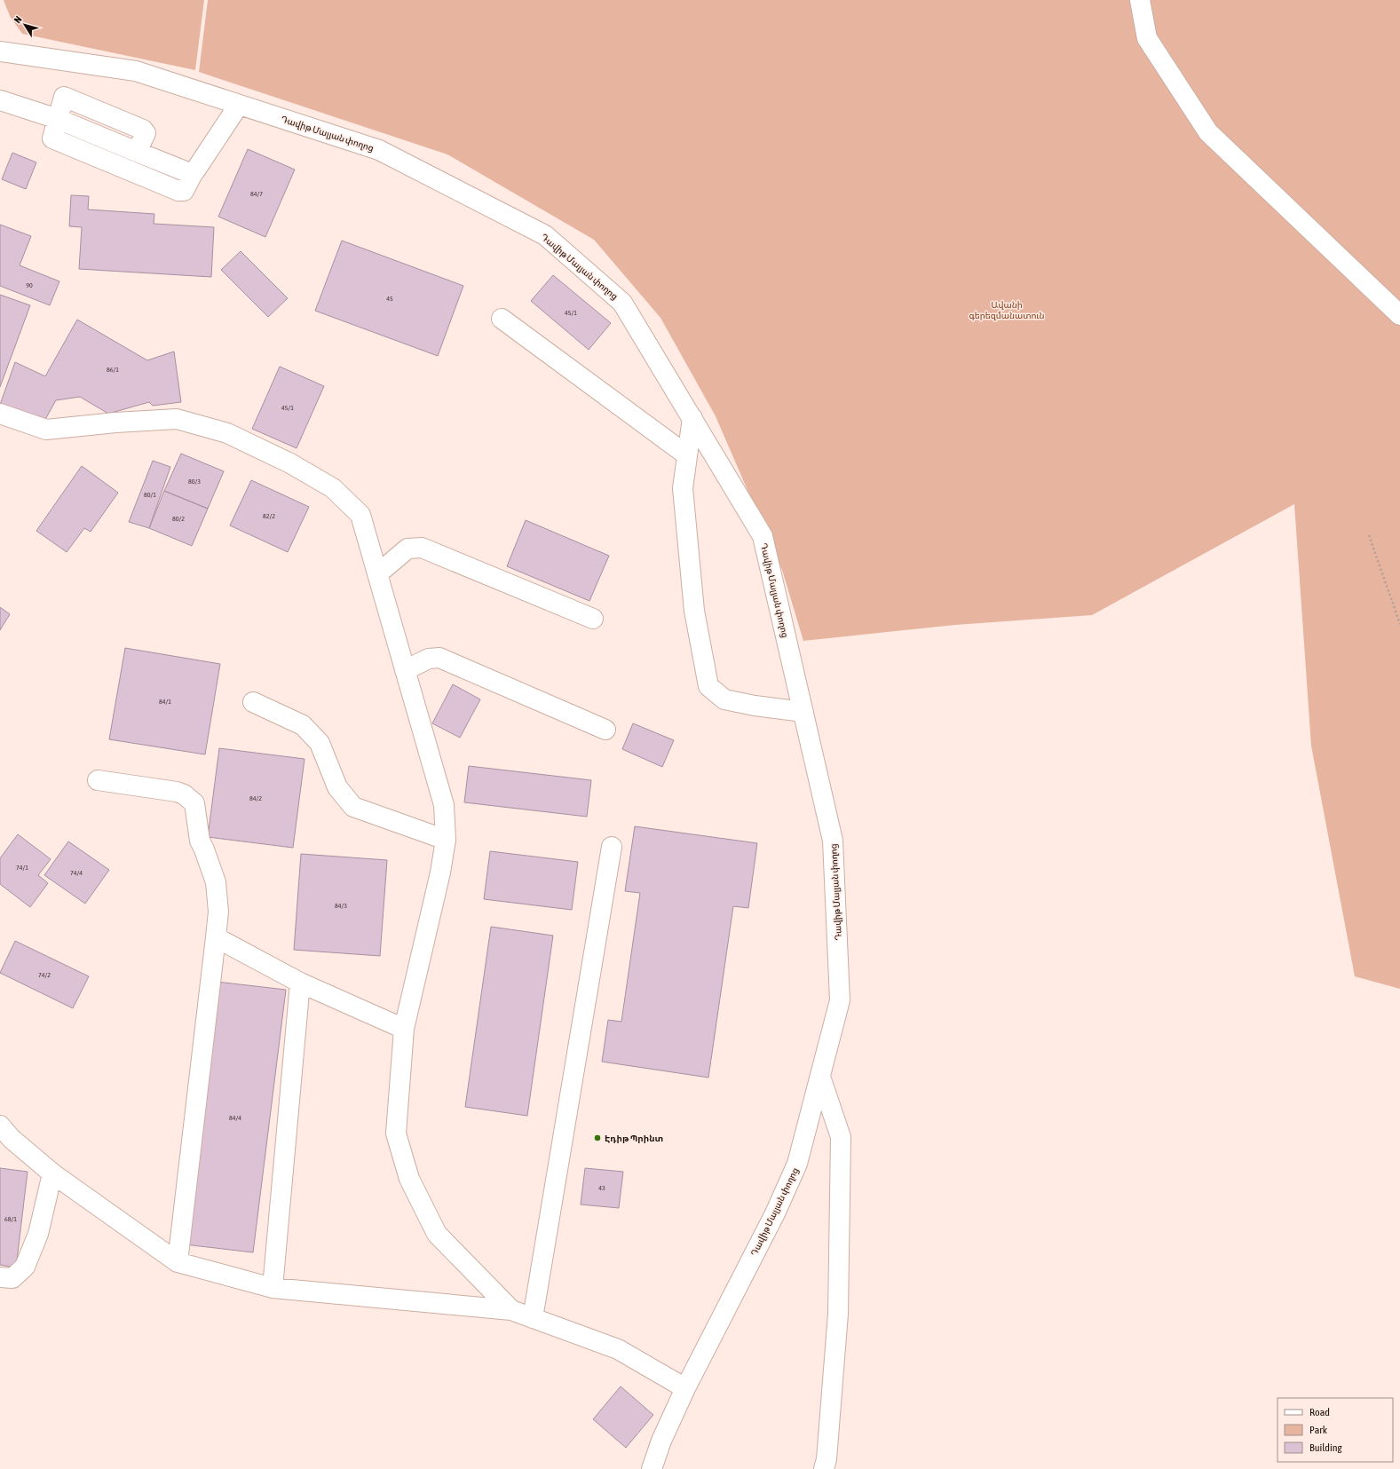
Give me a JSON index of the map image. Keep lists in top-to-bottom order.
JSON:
{
  "streets": {
    "street": ["Դավիթ Մալյան փողոց"]
  },
  "parks": ["Ավանի գերեզմանատուն"],
  "places": ["Էդիթ Պրինտ"],
  "house_numbers": [
    "84/7",
    "90",
    "45",
    "45/1",
    "86/1",
    "45/1",
    "80/3",
    "80/1",
    "82/2",
    "80/2",
    "84/1",
    "84/2",
    "74/1",
    "74/4",
    "84/3",
    "74/2",
    "84/4",
    "43",
    "68/1"
  ],
  "legend": ["Road", "Park", "Building"],
  "north": "top left"
}
